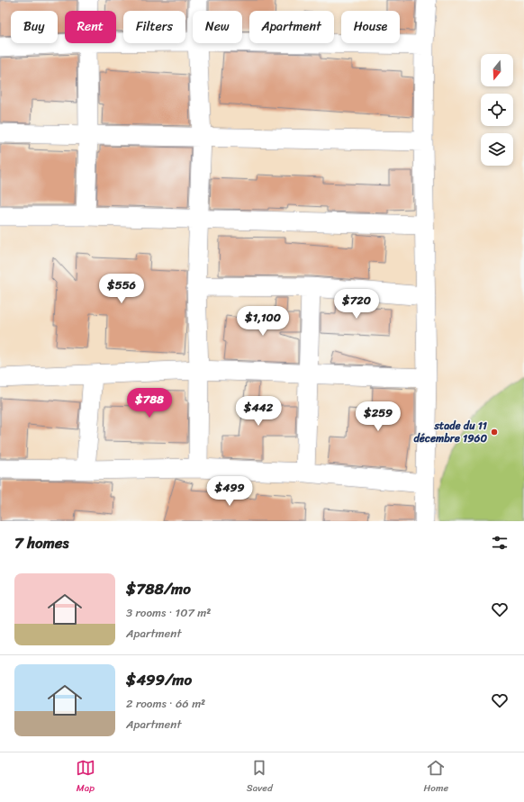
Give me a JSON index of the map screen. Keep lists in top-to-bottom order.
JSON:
{
  "places": ["stade du 11 décembre 1960"],
  "north": "bottom",
  "page": {
    "chip": [
      "Buy",
      "Rent",
      "Filters",
      "New",
      "Apartment",
      "House"
    ],
    "price": [
      "$556",
      "$720",
      "$1,100",
      "$788",
      "$442",
      "$259",
      "$499"
    ],
    "heading": "7 homes",
    "list": [
      {
        "name": "$788/mo",
        "note": "3 rooms · 107 m² · Apartment"
      },
      {
        "name": "$499/mo",
        "note": "2 rooms · 66 m² · Apartment"
      }
    ],
    "tabs": ["Map", "Saved", "Home"]
  }
}
